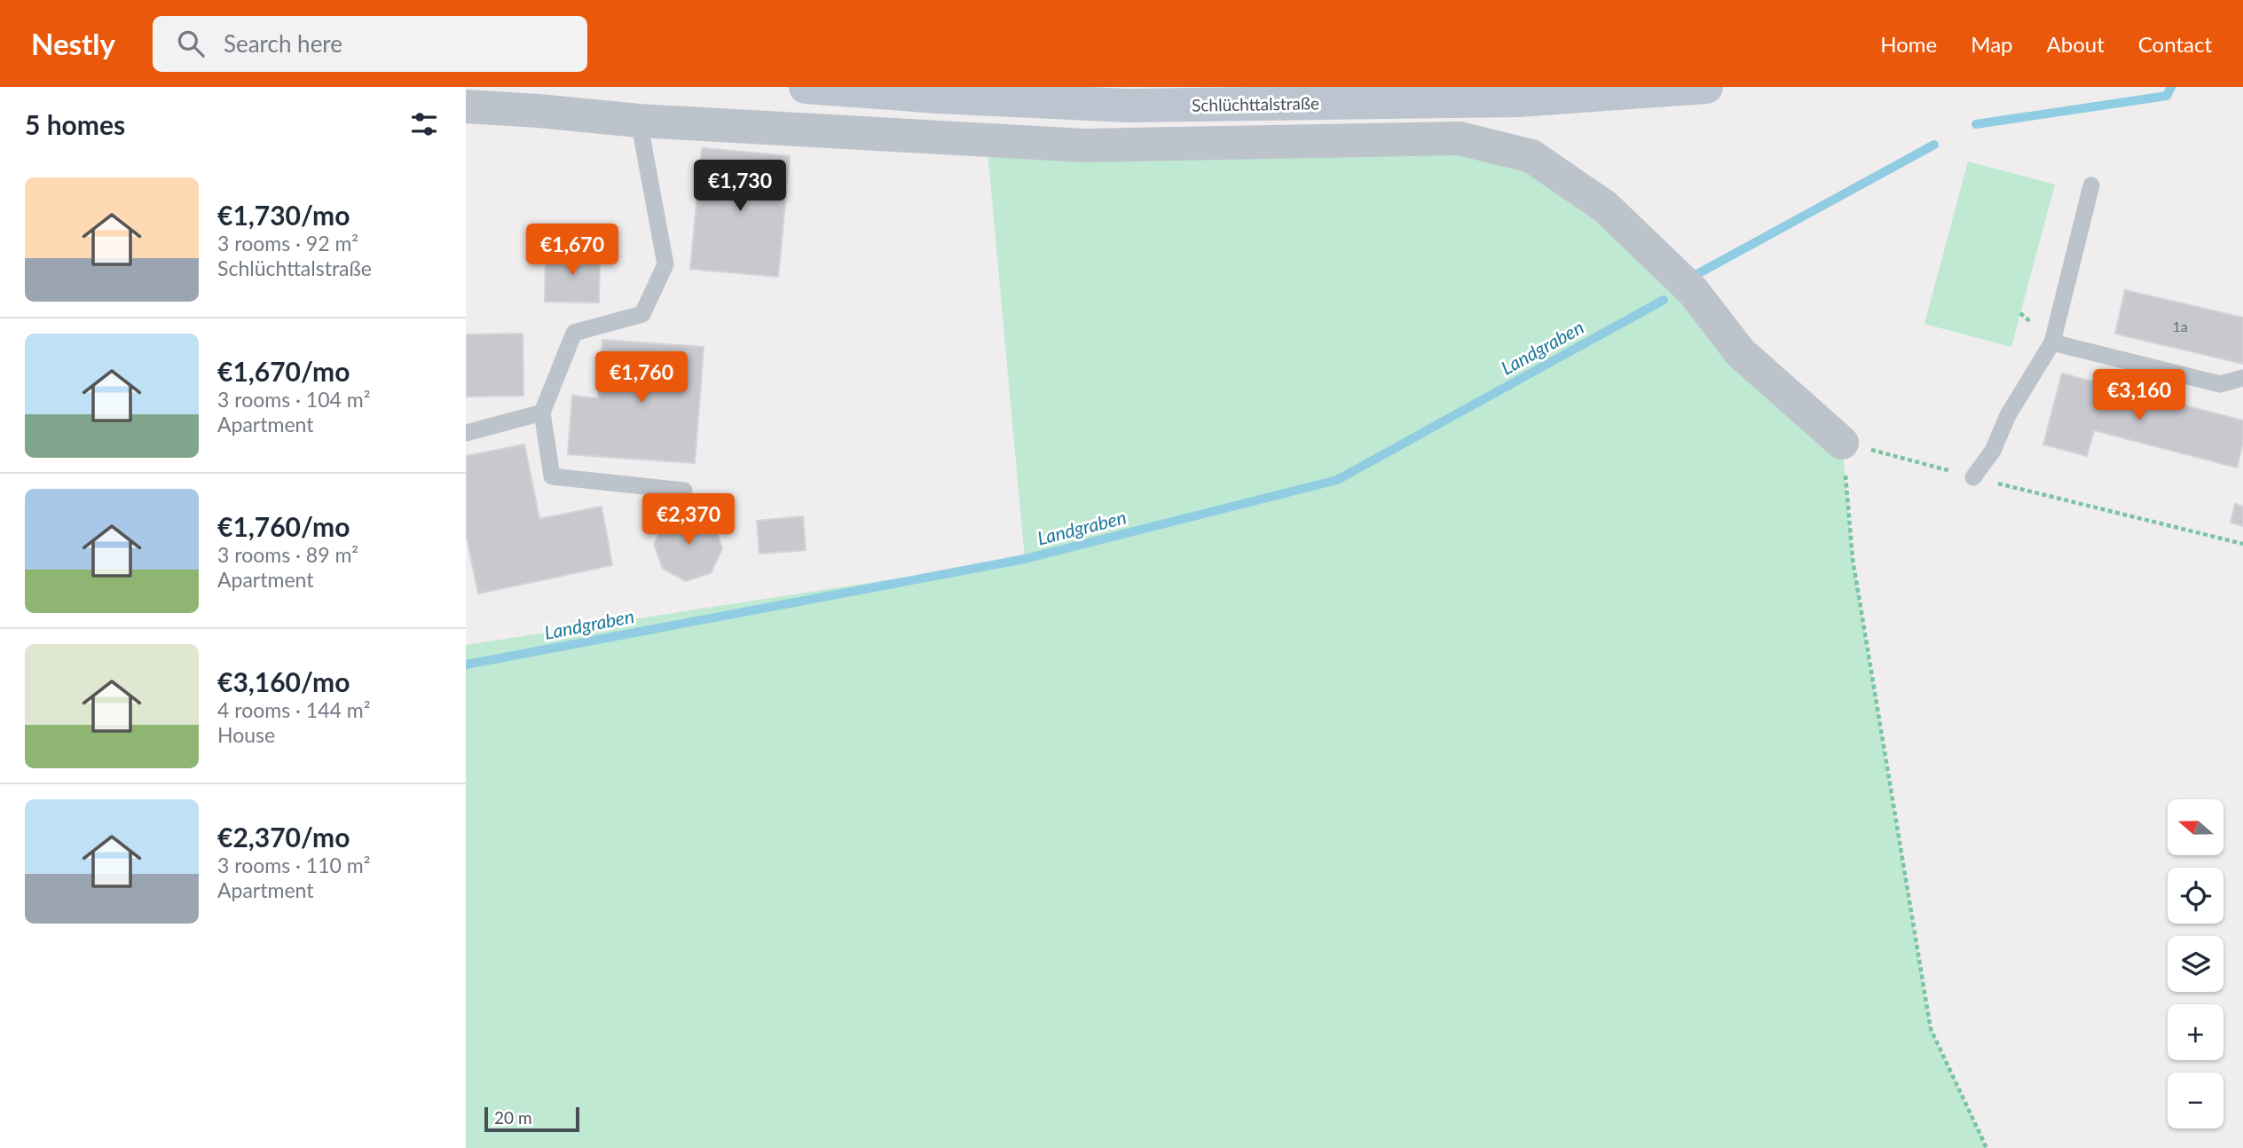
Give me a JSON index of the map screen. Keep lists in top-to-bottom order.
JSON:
{
  "streets": {
    "main road": ["Schlüchttalstraße"]
  },
  "water": ["Landgraben"],
  "house_numbers": ["1a"],
  "scale_bar": "20 m",
  "north": "left",
  "page": {
    "header": "Nestly",
    "search": "Search here",
    "nav": [
      "Home",
      "Map",
      "About",
      "Contact"
    ],
    "heading": "5 homes",
    "price": [
      "€1,730",
      "€1,670",
      "€1,760",
      "€3,160",
      "€2,370"
    ],
    "list": [
      {
        "name": "€1,730/mo",
        "note": "3 rooms · 92 m² · Schlüchttalstraße"
      },
      {
        "name": "€1,670/mo",
        "note": "3 rooms · 104 m² · Apartment"
      },
      {
        "name": "€1,760/mo",
        "note": "3 rooms · 89 m² · Apartment"
      },
      {
        "name": "€3,160/mo",
        "note": "4 rooms · 144 m² · House"
      },
      {
        "name": "€2,370/mo",
        "note": "3 rooms · 110 m² · Apartment"
      }
    ],
    "map_buttons": ["+", "−"],
    "scale": "20 m"
  }
}
